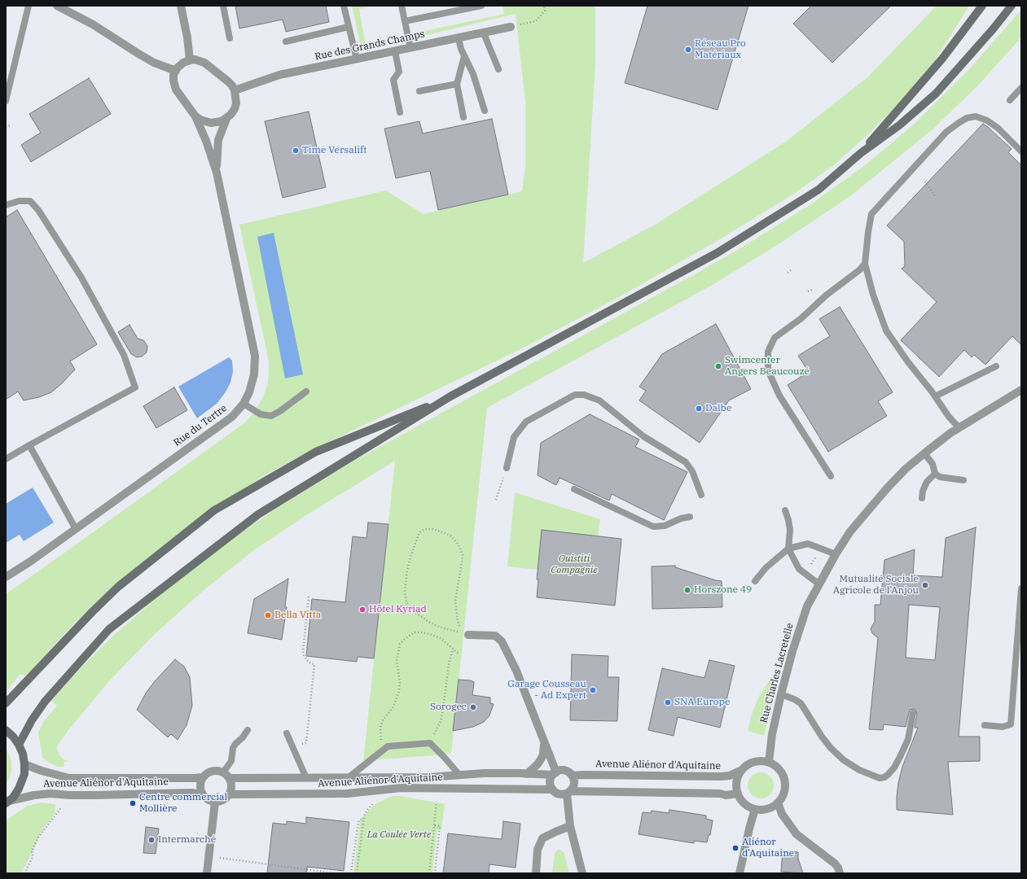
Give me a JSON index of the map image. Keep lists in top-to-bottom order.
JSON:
{
  "streets": {
    "street": [
      "Rue des Grands Champs",
      "Rue du Tertre",
      "Rue Charles Lacretelle",
      "Avenue Aliénor d'Aquitaine"
    ]
  },
  "crossings": [
    ["Rue des Grands Champs", "Rue du Tertre"],
    ["Rue Charles Lacretelle", "Avenue Aliénor d'Aquitaine"]
  ],
  "parks": ["Ouistiti Compagnie", "La Coulée Verte"],
  "places": [
    "Réseau Pro Matériaux",
    "Time Versalift",
    "Swimcenter Angers Beaucouzé",
    "Dalbe",
    "Mutualité Sociale Agricole de l'Anjou",
    "Horszone 49",
    "Hôtel Kyriad",
    "Bella Vitta",
    "Garage Cousseau - Ad Expert",
    "SNA Europe",
    "Sorogec",
    "Centre commercial Mollière",
    "Intermarché",
    "Aliénor d’Aquitaine"
  ]
}
